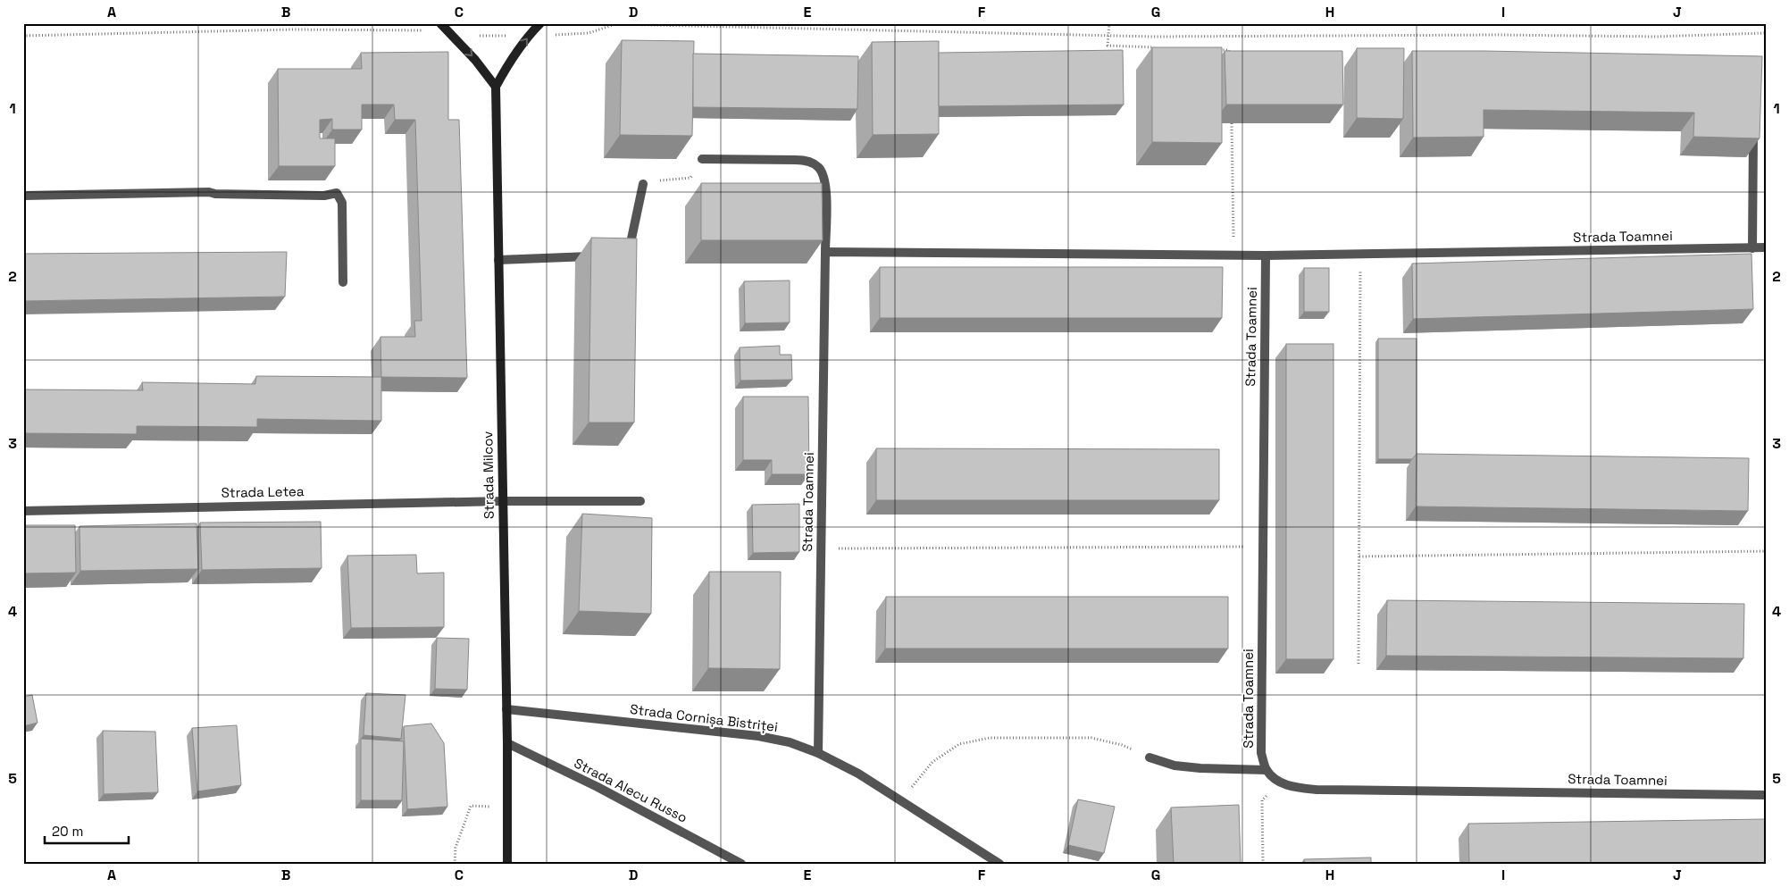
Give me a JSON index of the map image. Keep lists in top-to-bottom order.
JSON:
{
  "streets": {
    "main road": ["Strada Milcov"],
    "street": [
      "Strada Toamnei",
      "Strada Letea",
      "Strada Cornișa Bistriței",
      "Strada Alecu Russo"
    ]
  },
  "crossings": [
    ["Strada Toamnei", "Strada Cornișa Bistriței"],
    ["Strada Milcov", "Strada Letea"],
    ["Strada Milcov", "Strada Cornișa Bistriței"],
    ["Strada Milcov", "Strada Alecu Russo"]
  ],
  "scale_bar": "20 m",
  "grid": {
    "columns": [
      "A",
      "B",
      "C",
      "D",
      "E",
      "F",
      "G",
      "H",
      "I",
      "J"
    ],
    "rows": [
      "1",
      "2",
      "3",
      "4",
      "5"
    ]
  }
}
